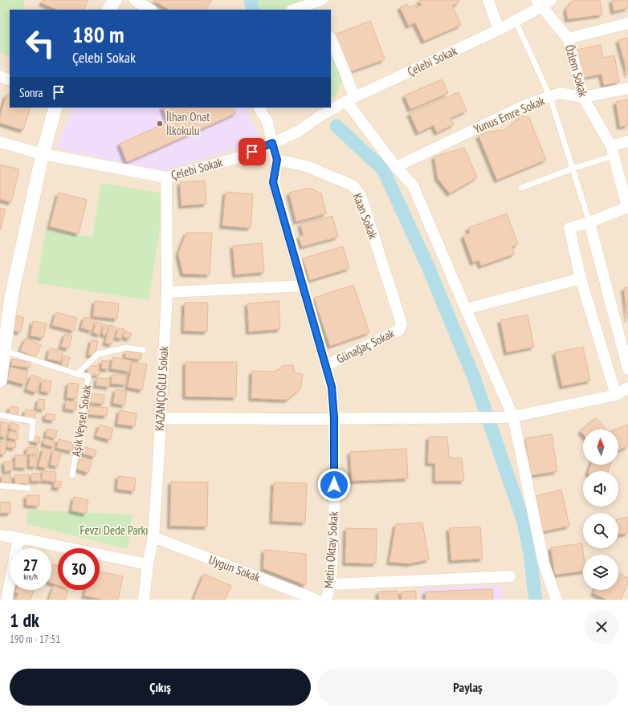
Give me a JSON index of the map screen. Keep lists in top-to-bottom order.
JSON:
{
  "streets": {
    "street": [
      "Çelebi Sokak",
      "Özlem Sokak",
      "Yunus Emre Sokak",
      "Kaan Sokak",
      "Günağaç Sokak",
      "KAZANÇOĞLU Sokak",
      "Metin Oktay Sokak",
      "Uygun Sokak"
    ],
    "lane": ["Aşık Veysel Sokak"]
  },
  "crossings": [
    ["Çelebi Sokak", "Özlem Sokak"],
    ["Çelebi Sokak", "KAZANÇOĞLU Sokak"],
    ["Çelebi Sokak", "Metin Oktay Sokak"],
    ["Özlem Sokak", "Yunus Emre Sokak"],
    ["Kaan Sokak", "Günağaç Sokak"],
    ["Kaan Sokak", "Metin Oktay Sokak"],
    ["Günağaç Sokak", "Metin Oktay Sokak"],
    ["KAZANÇOĞLU Sokak", "Uygun Sokak"]
  ],
  "parks": ["Fevzi Dede Parkı"],
  "places": ["İlhan Onat İlkokulu"],
  "north": "top",
  "page": {
    "turn": ["180 m", "Çelebi Sokak"],
    "then": "Sonra",
    "speed": "27 km/h",
    "limit": "30",
    "heading": ["1 dk", "190 m · 17:51"],
    "buttons": ["Çıkış", "Paylaş"]
  }
}
